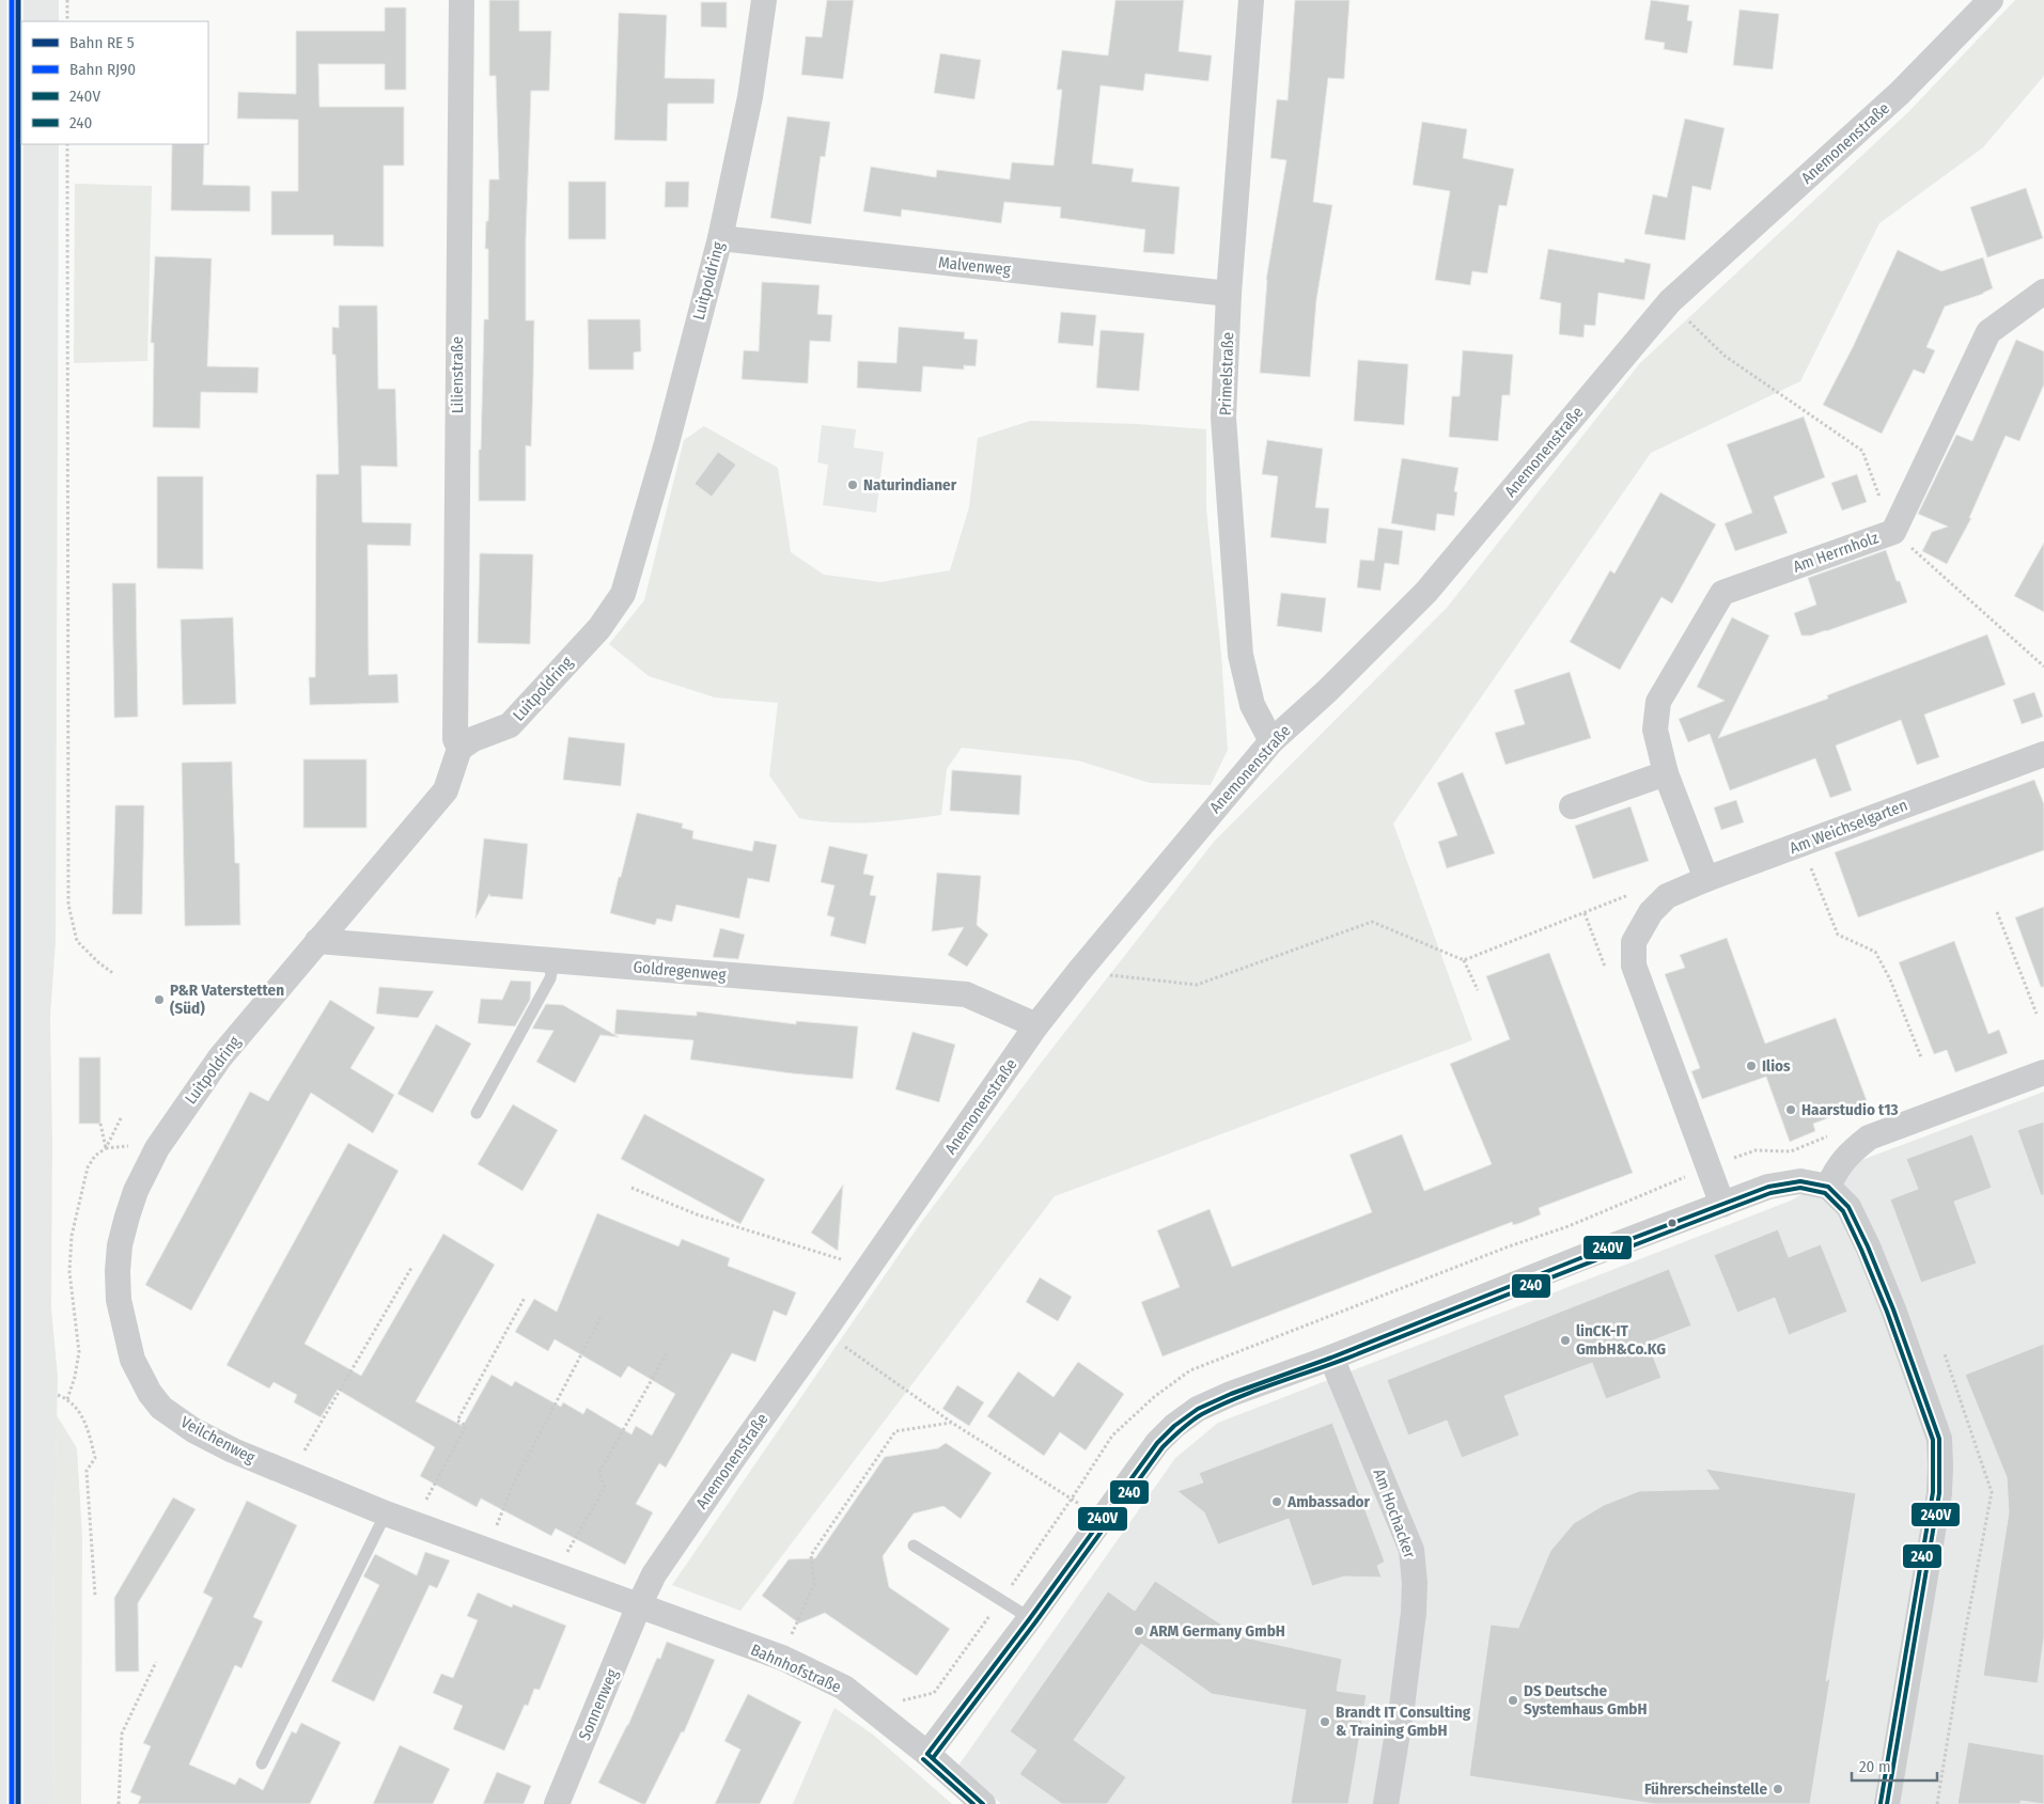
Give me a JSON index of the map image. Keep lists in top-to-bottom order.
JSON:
{
  "streets": {
    "street": [
      "Anemonenstraße",
      "Malvenweg",
      "Luitpoldring",
      "Primelstraße",
      "Lilienstraße",
      "Am Herrnholz",
      "Am Weichselgarten",
      "Goldregenweg",
      "Veilchenweg",
      "Am Hochacker",
      "Bahnhofstraße",
      "Sonnenweg"
    ]
  },
  "crossings": [
    ["Anemonenstraße", "Primelstraße"],
    ["Anemonenstraße", "Goldregenweg"],
    ["Anemonenstraße", "Veilchenweg"],
    ["Anemonenstraße", "Bahnhofstraße"],
    ["Anemonenstraße", "Sonnenweg"],
    ["Malvenweg", "Luitpoldring"],
    ["Malvenweg", "Primelstraße"],
    ["Luitpoldring", "Lilienstraße"],
    ["Luitpoldring", "Goldregenweg"],
    ["Luitpoldring", "Veilchenweg"],
    ["Am Herrnholz", "Am Weichselgarten"],
    ["Veilchenweg", "Bahnhofstraße"],
    ["Veilchenweg", "Sonnenweg"],
    ["Bahnhofstraße", "Sonnenweg"]
  ],
  "places": [
    "Naturindianer",
    "P&R Vaterstetten (Süd)",
    "Ilios",
    "Haarstudio t13",
    "linCK-IT GmbH&Co.KG",
    "Ambassador",
    "ARM Germany GmbH",
    "DS Deutsche Systemhaus GmbH",
    "Brandt IT Consulting & Training GmbH",
    "Führerscheinstelle"
  ],
  "lines": ["rail line RJ90", "transit line 240V", "transit line 240"],
  "legend": [
    "Bahn RE 5",
    "Bahn RJ90",
    "240V",
    "240"
  ],
  "scale_bar": "20 m"
}
